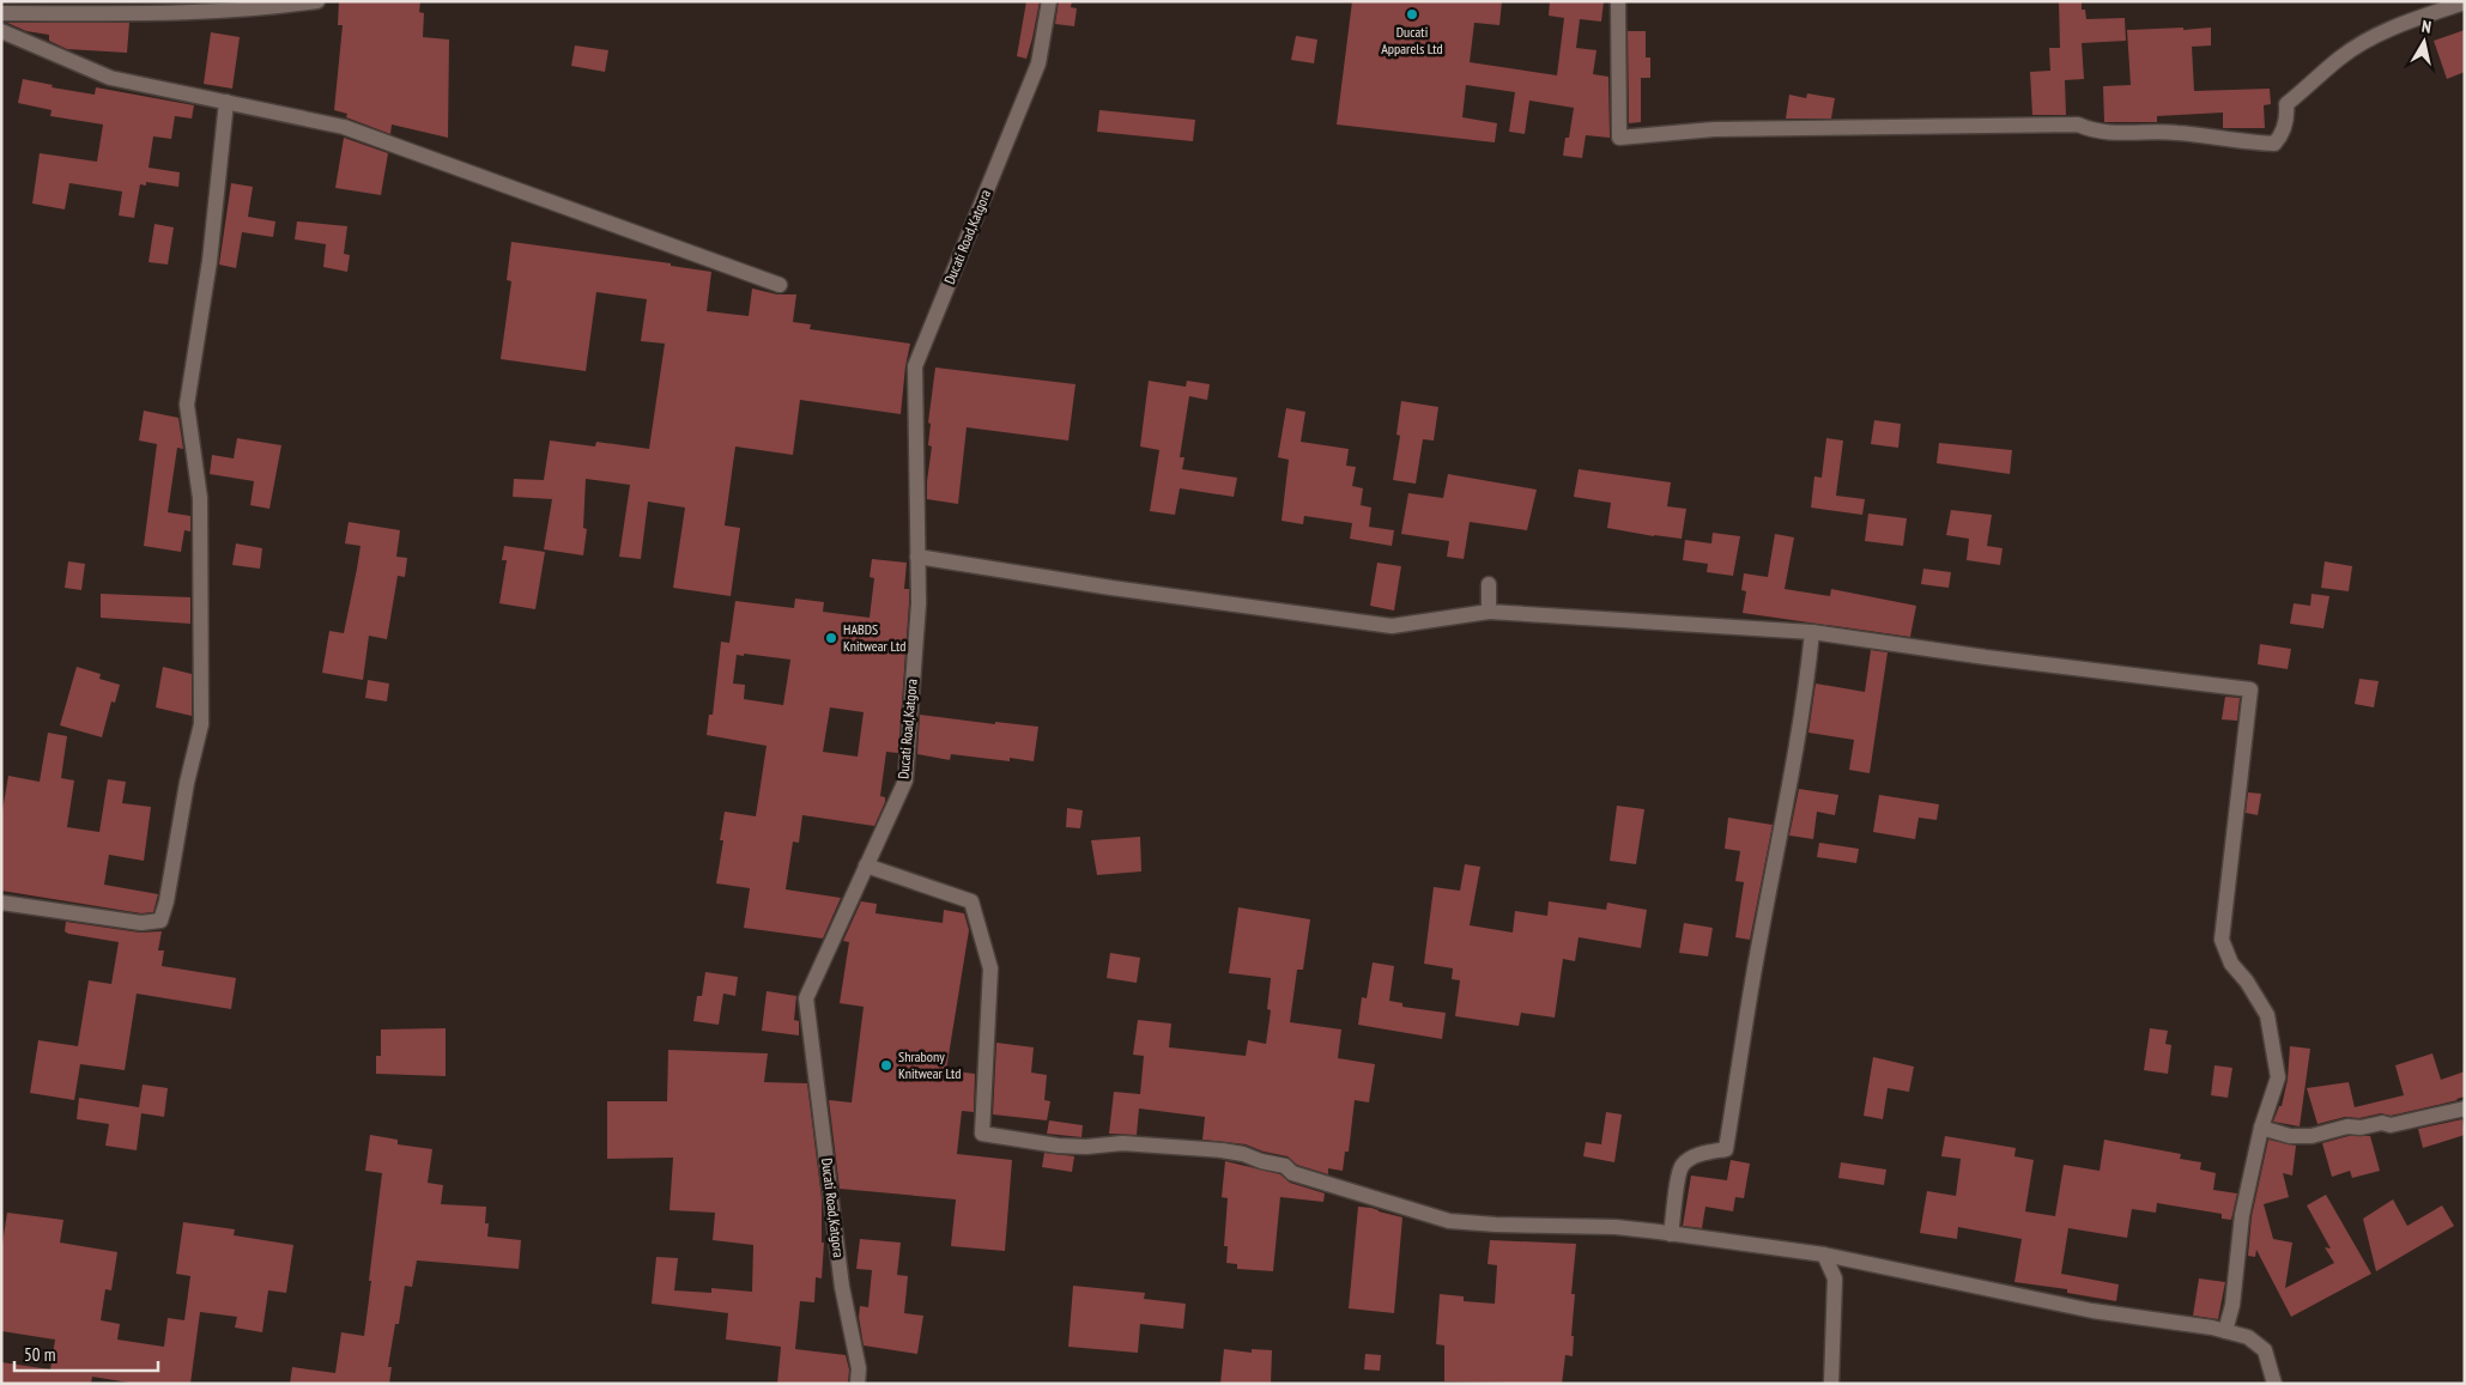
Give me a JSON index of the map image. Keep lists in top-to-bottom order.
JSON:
{
  "streets": {
    "street": ["Ducati Road,Katgora"]
  },
  "places": ["Ducati Apparels Ltd", "HABDS Knitwear Ltd", "Shrabony Knitwear Ltd"],
  "scale_bar": "50 m",
  "north": "top"
}
